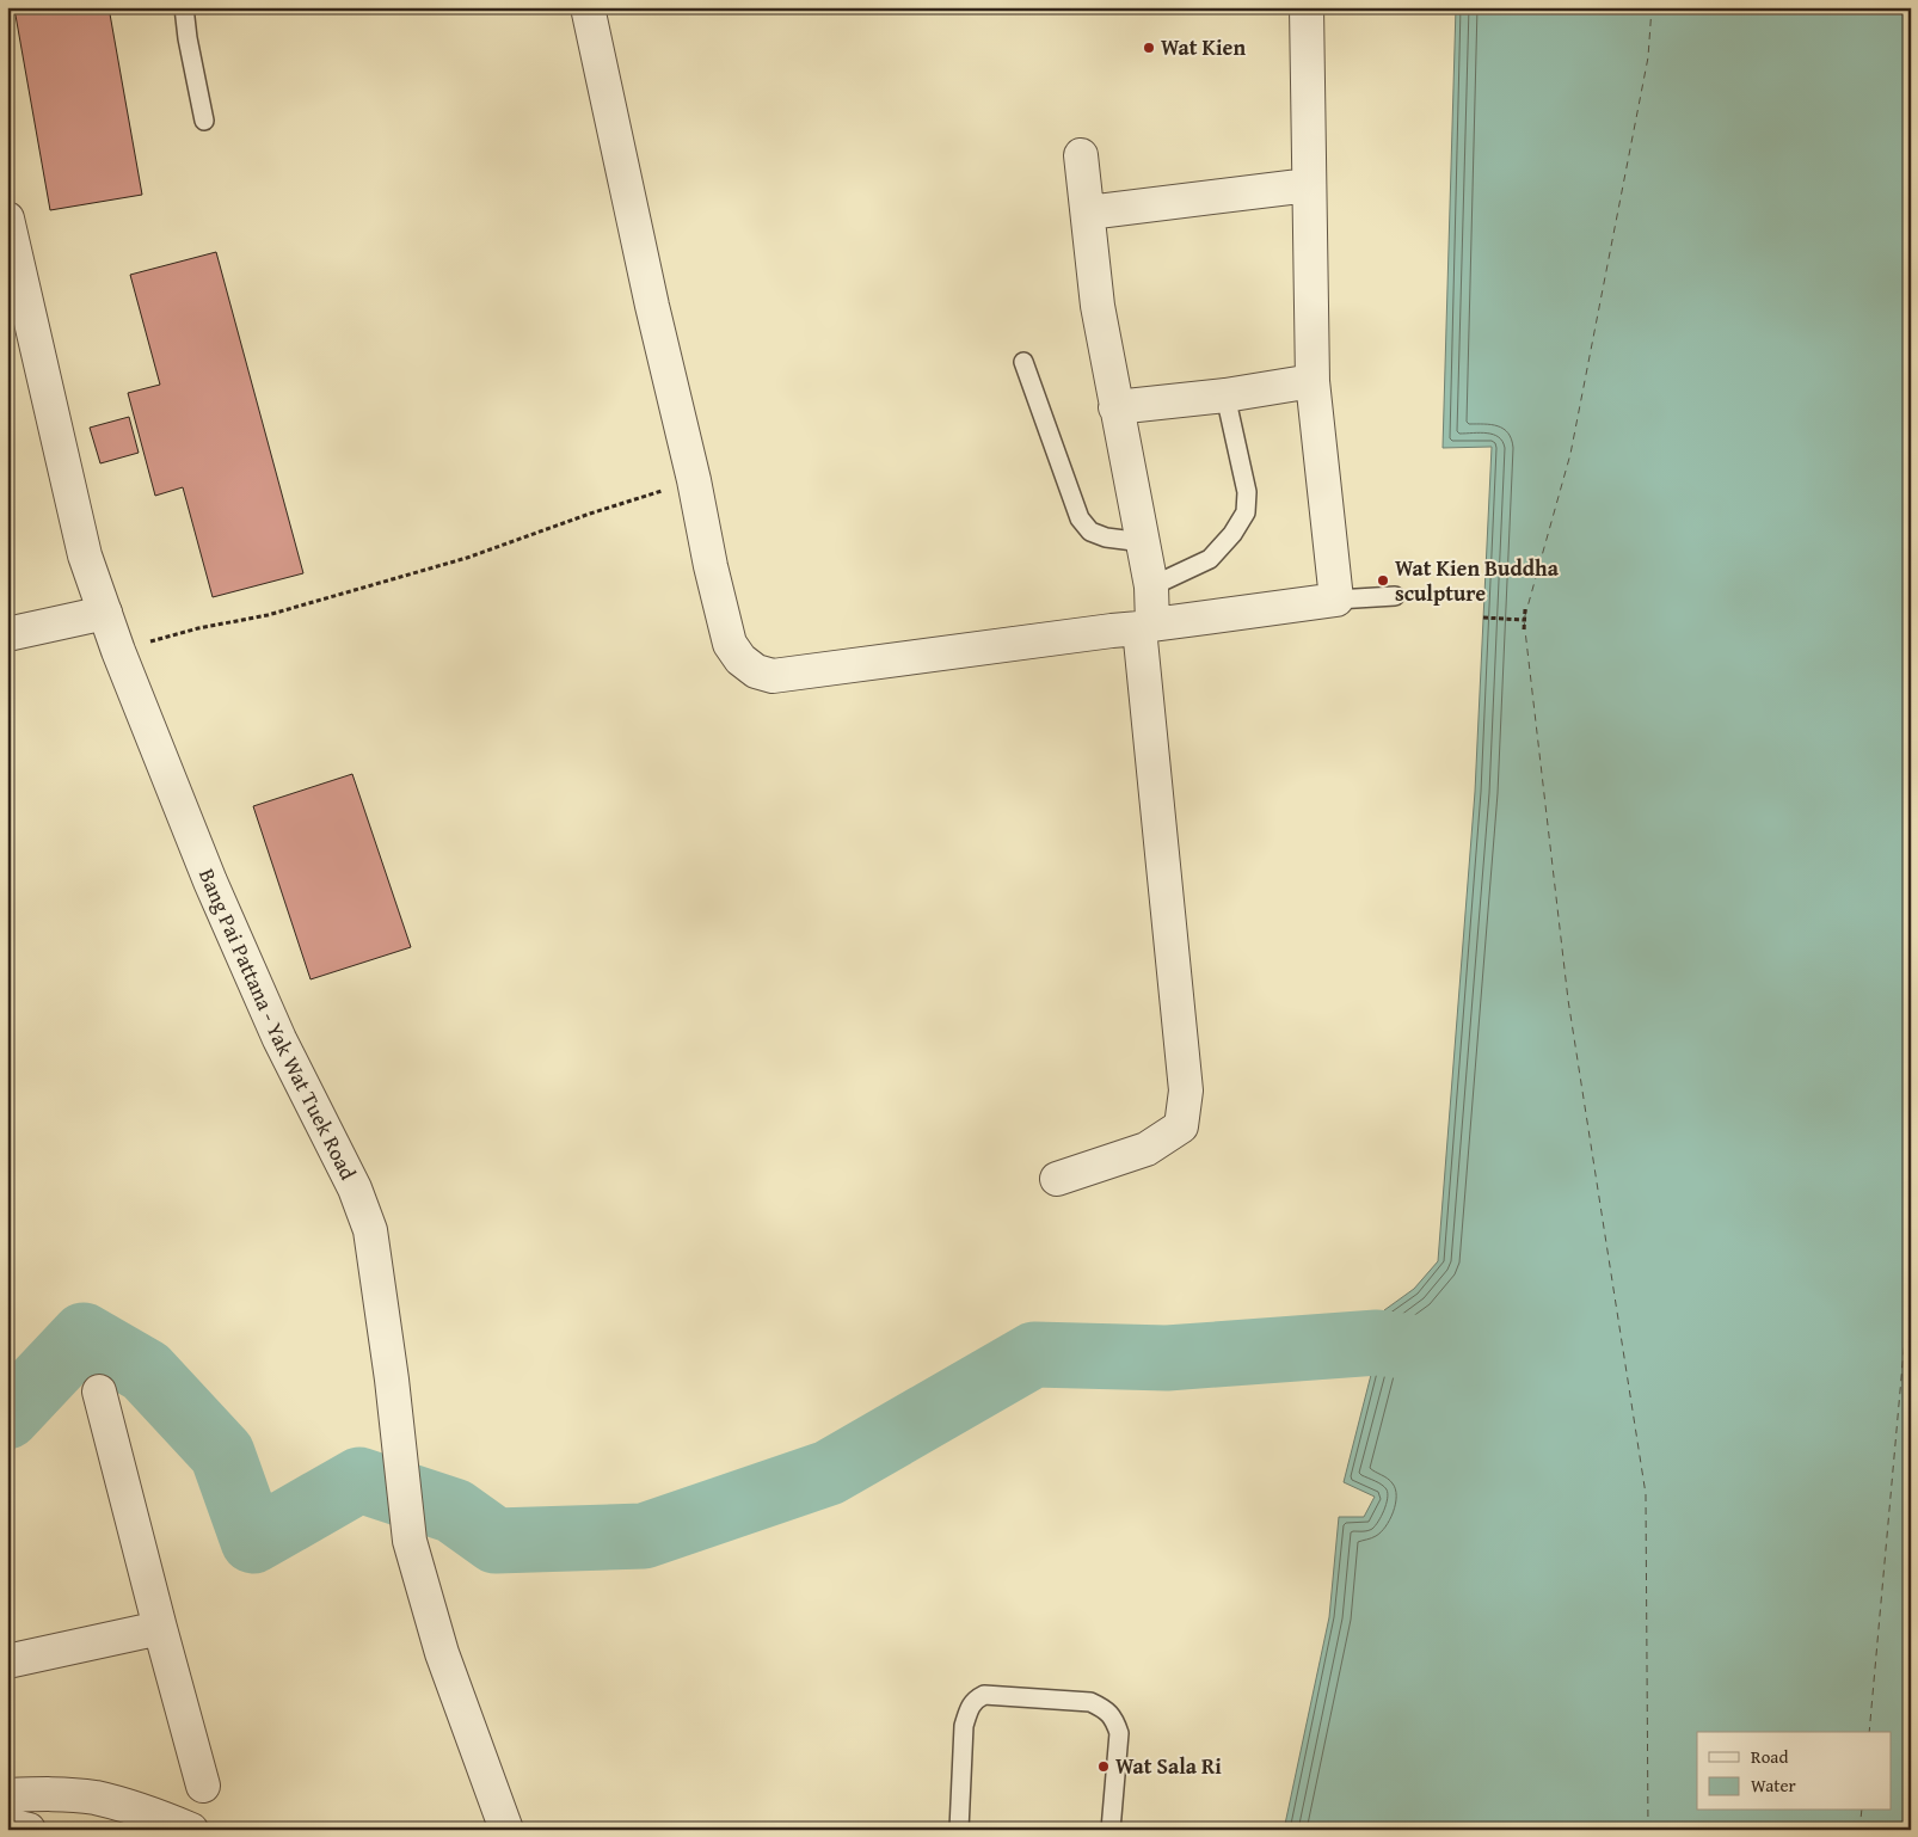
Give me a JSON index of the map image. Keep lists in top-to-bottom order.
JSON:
{
  "streets": {
    "street": ["Bang Pai Pattana - Yak Wat Tuek Road"]
  },
  "places": ["Wat Kien", "Wat Kien Buddha sculpture", "Wat Sala Ri"],
  "legend": ["Road", "Water"]
}
